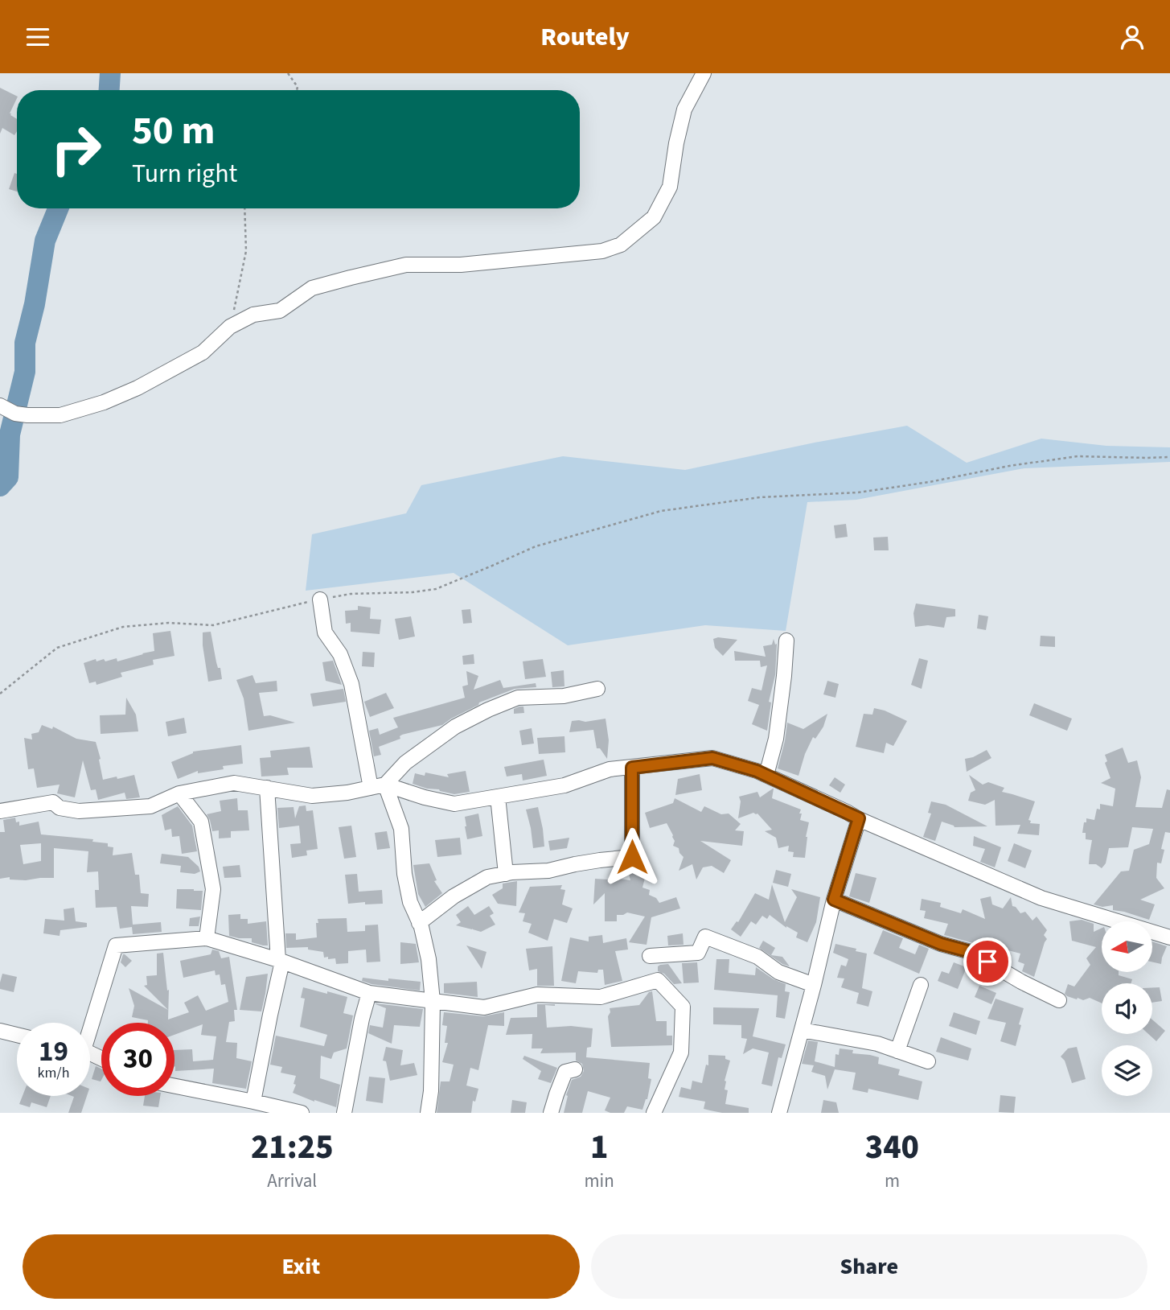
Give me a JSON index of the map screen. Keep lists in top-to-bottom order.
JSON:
{
  "north": "left",
  "page": {
    "header": "Routely",
    "turn": ["50 m", "Turn right"],
    "speed": "19 km/h",
    "limit": "30",
    "eta": [
      "21:25",
      "Arrival",
      "1",
      "min",
      "340",
      "m"
    ],
    "buttons": ["Exit", "Share"]
  }
}
